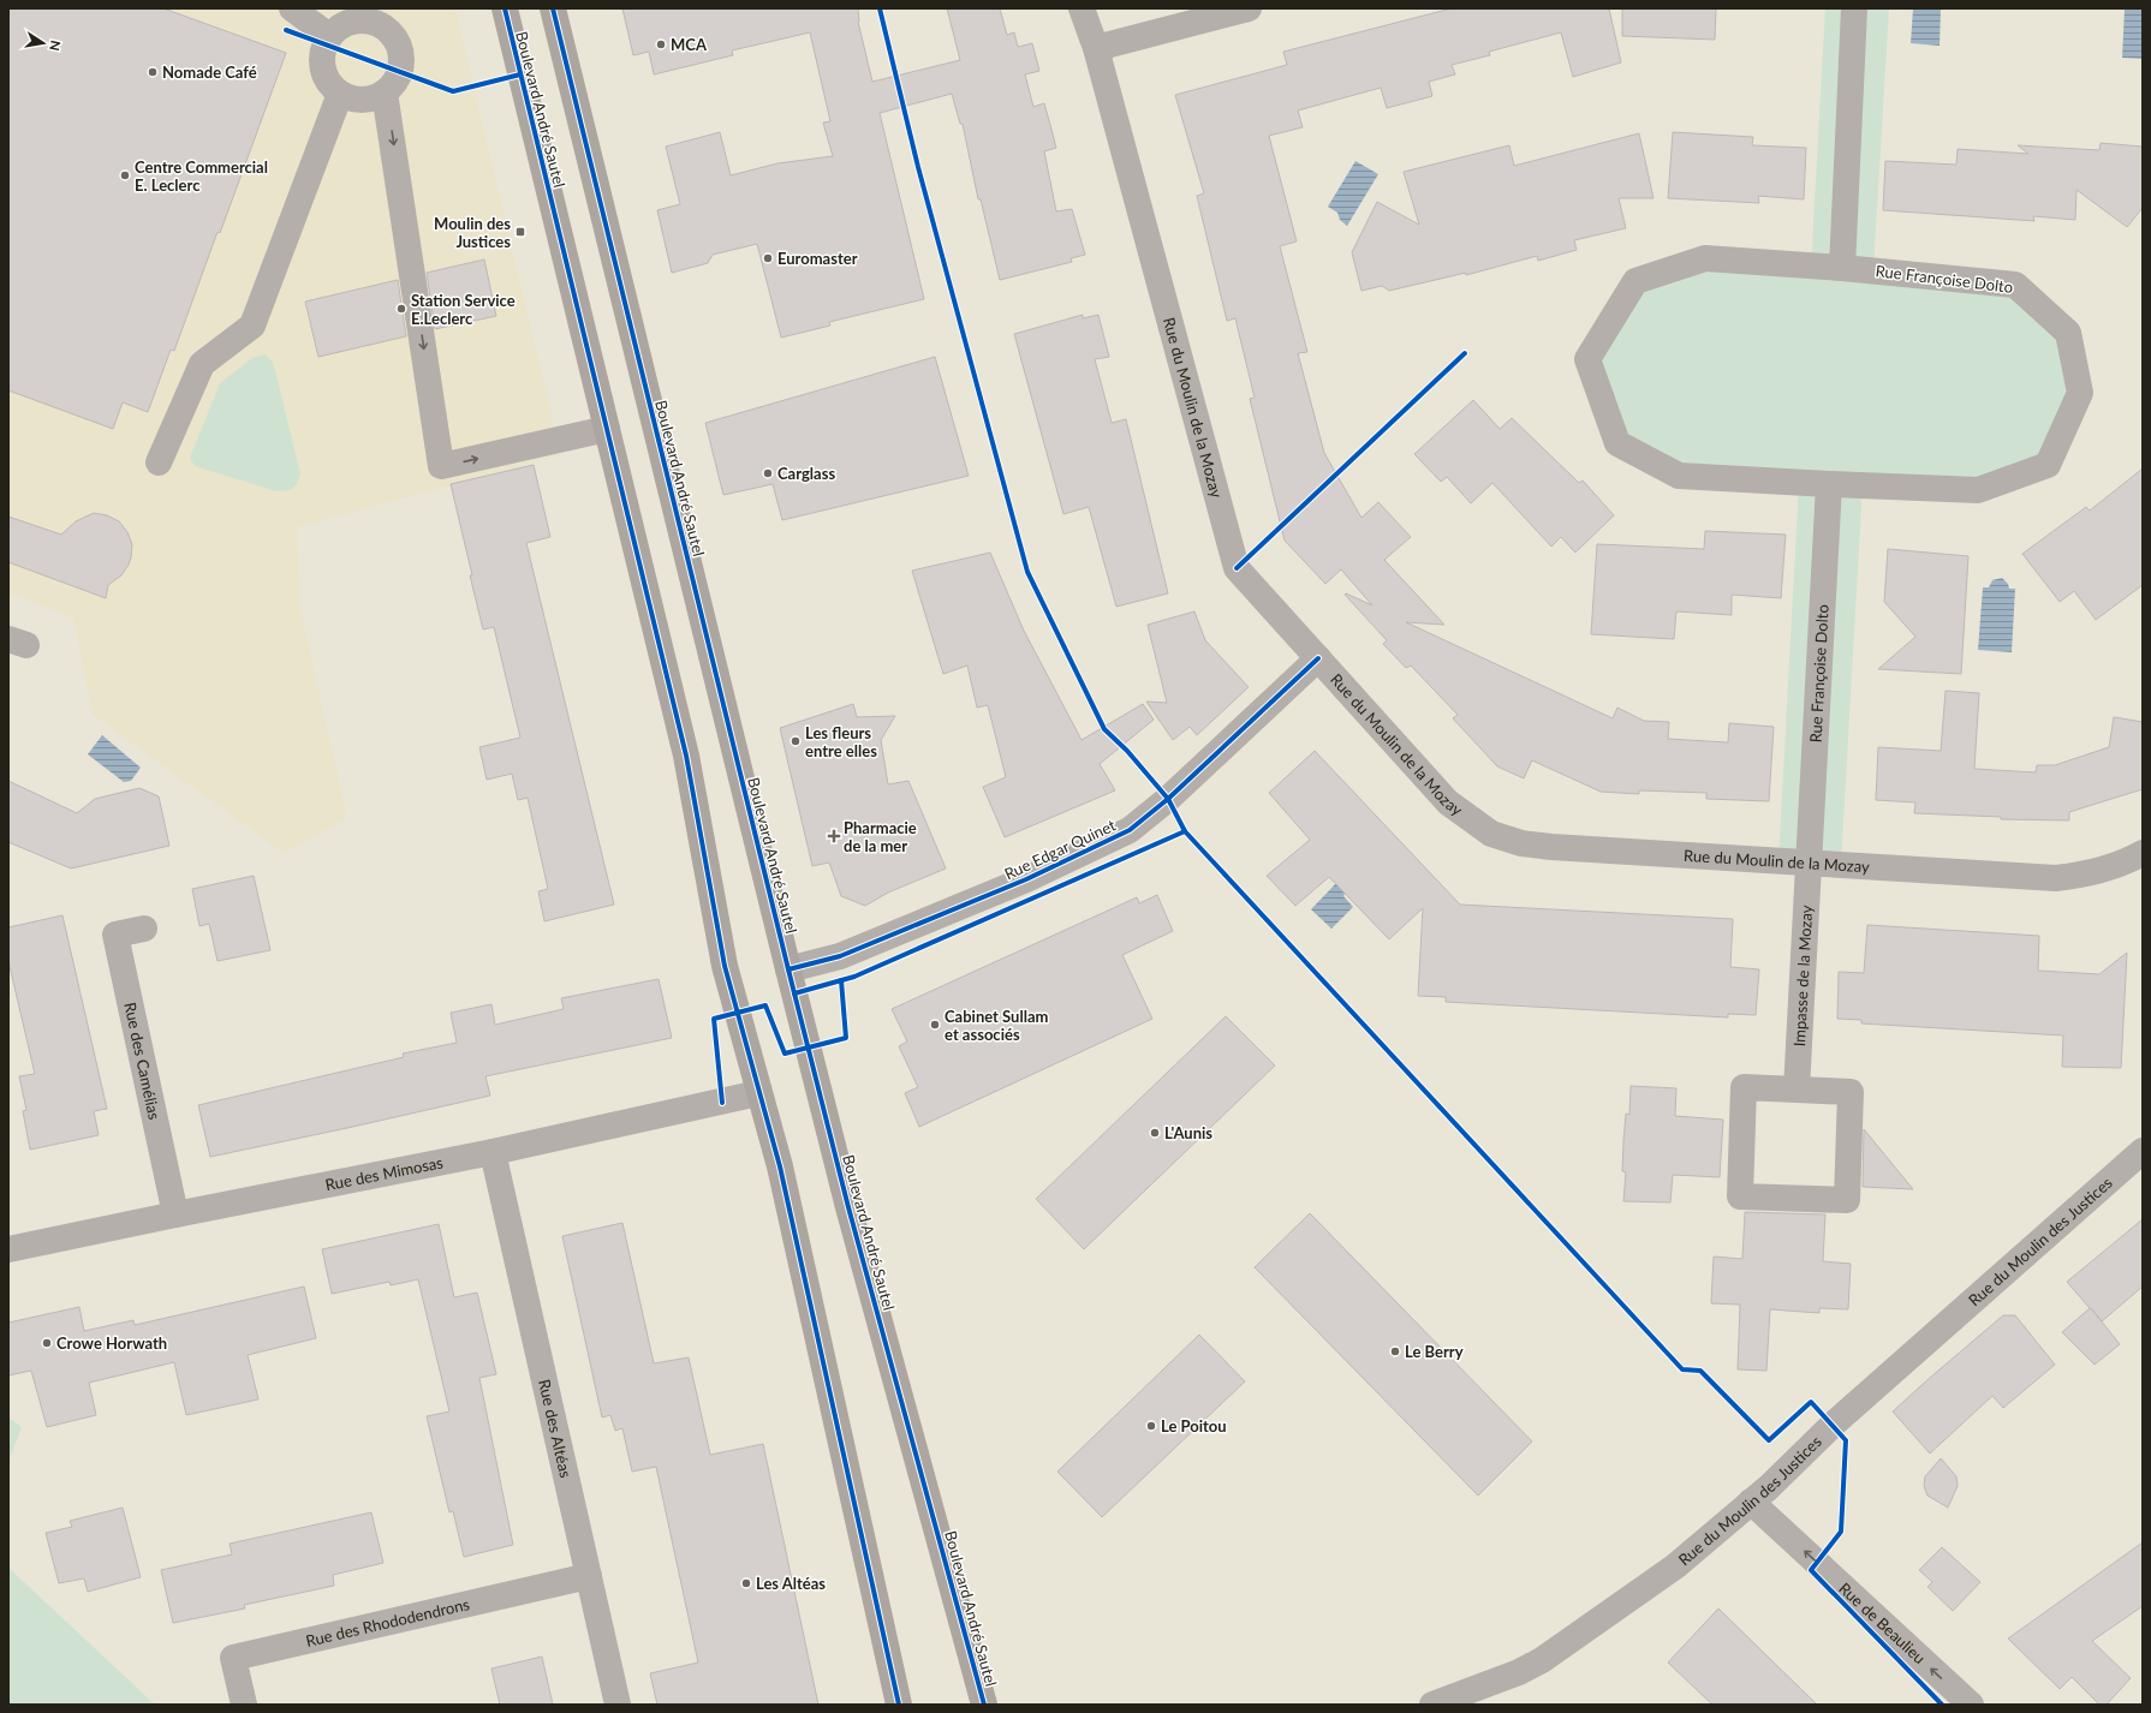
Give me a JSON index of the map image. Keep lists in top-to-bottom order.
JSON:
{
  "streets": {
    "main road": ["Boulevard André Sautel"],
    "street": [
      "Rue Françoise Dolto",
      "Rue du Moulin de la Mozay",
      "Rue Edgar Quinet",
      "Impasse de la Mozay",
      "Rue des Camélias",
      "Rue des Mimosas",
      "Rue du Moulin des Justices",
      "Rue des Altéas",
      "Rue des Rhododendrons",
      "Rue de Beaulieu"
    ]
  },
  "crossings": [
    ["Boulevard André Sautel", "Rue Edgar Quinet"],
    ["Boulevard André Sautel", "Rue des Mimosas"],
    ["Rue Françoise Dolto", "Rue du Moulin de la Mozay"],
    ["Rue Françoise Dolto", "Impasse de la Mozay"],
    ["Rue du Moulin de la Mozay", "Rue Edgar Quinet"],
    ["Rue du Moulin de la Mozay", "Impasse de la Mozay"],
    ["Rue des Camélias", "Rue des Mimosas"],
    ["Rue des Mimosas", "Rue des Altéas"],
    ["Rue du Moulin des Justices", "Rue de Beaulieu"],
    ["Rue des Altéas", "Rue des Rhododendrons"]
  ],
  "one_way": ["Rue de Beaulieu"],
  "places": {
    "other": [
      "MCA",
      "Nomade Café",
      "Centre Commercial E. Leclerc",
      "Euromaster",
      "Station Service E.Leclerc",
      "Carglass",
      "Les fleurs entre elles",
      "Cabinet Sullam et associés",
      "L'Aunis",
      "Crowe Horwath",
      "Le Berry",
      "Le Poitou",
      "Les Altéas"
    ],
    "transit": ["Moulin des Justices"],
    "health": ["Pharmacie de la mer"]
  },
  "north": "right"
}
